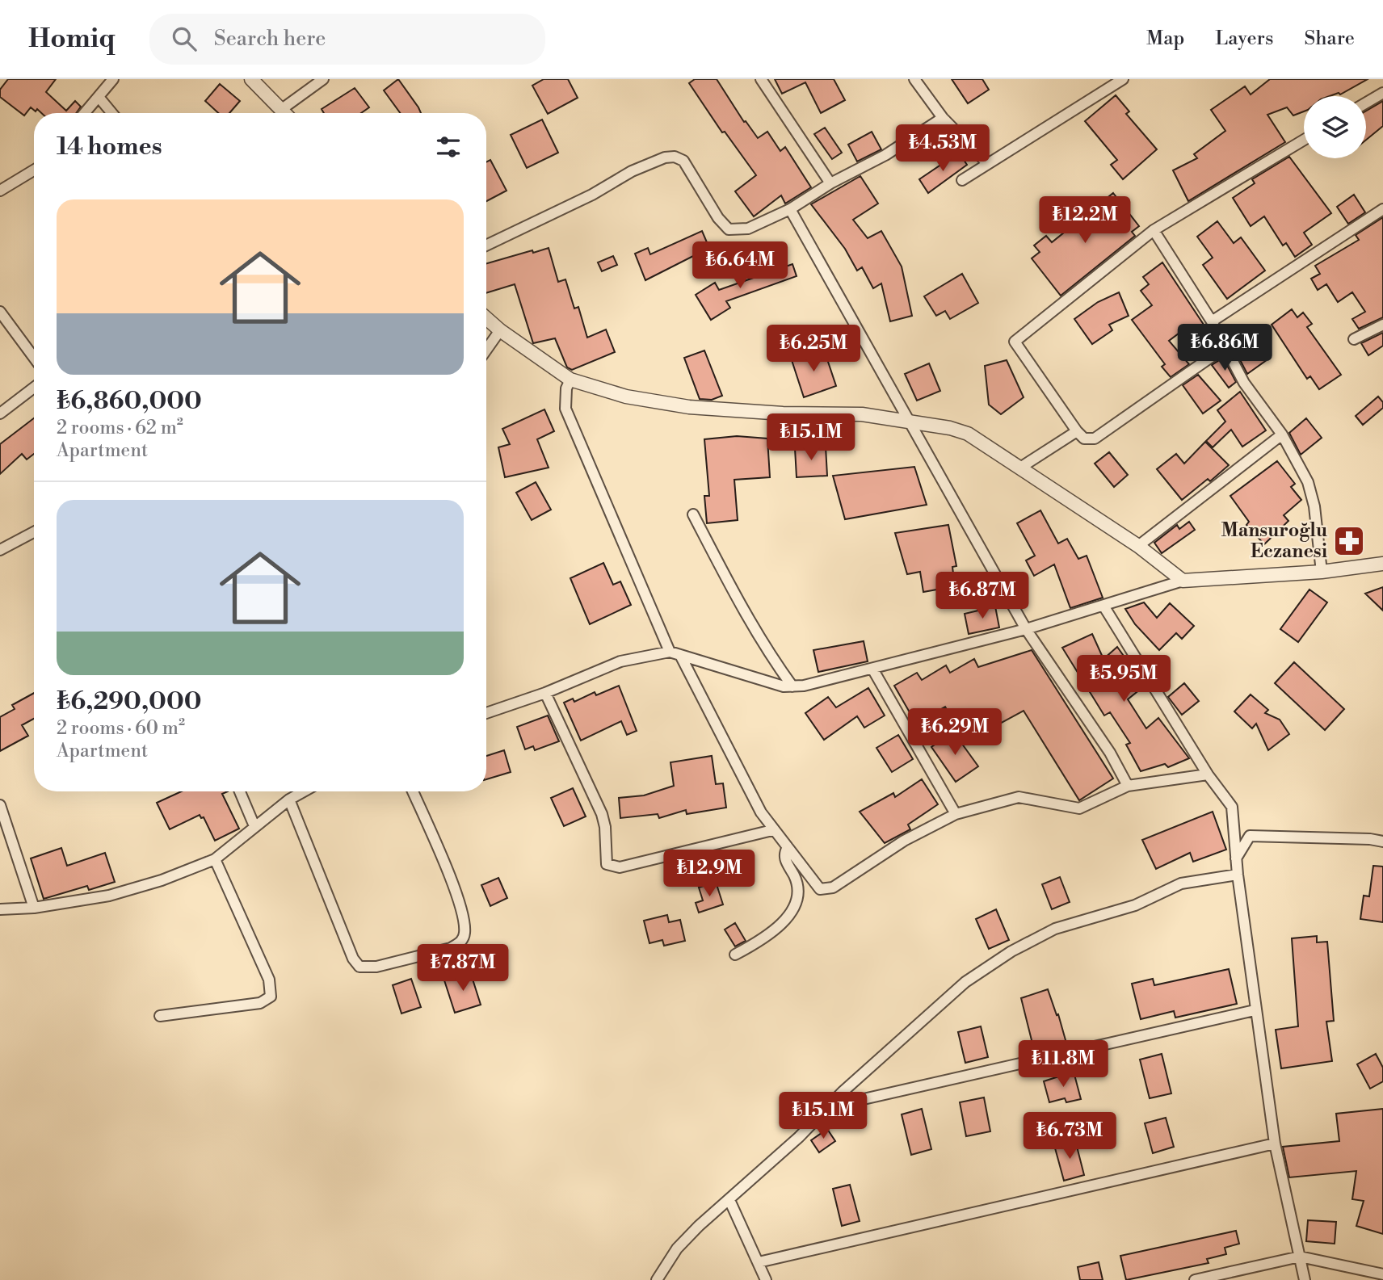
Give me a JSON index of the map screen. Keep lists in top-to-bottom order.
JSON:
{
  "places": {
    "pharmacy": ["Mansuroğlu Eczanesi"]
  },
  "page": {
    "header": "Homiq",
    "search": "Search here",
    "nav": ["Map", "Layers", "Share"],
    "heading": "14 homes",
    "price": [
      "₺4.53M",
      "₺12.2M",
      "₺6.64M",
      "₺6.86M",
      "₺6.25M",
      "₺15.1M",
      "₺6.87M",
      "₺5.95M",
      "₺6.29M",
      "₺12.9M",
      "₺7.87M",
      "₺11.8M",
      "₺15.1M",
      "₺6.73M"
    ],
    "list": [
      {
        "name": "₺6,860,000",
        "note": "2 rooms · 62 m² · Apartment"
      },
      {
        "name": "₺6,290,000",
        "note": "2 rooms · 60 m² · Apartment"
      }
    ]
  }
}
